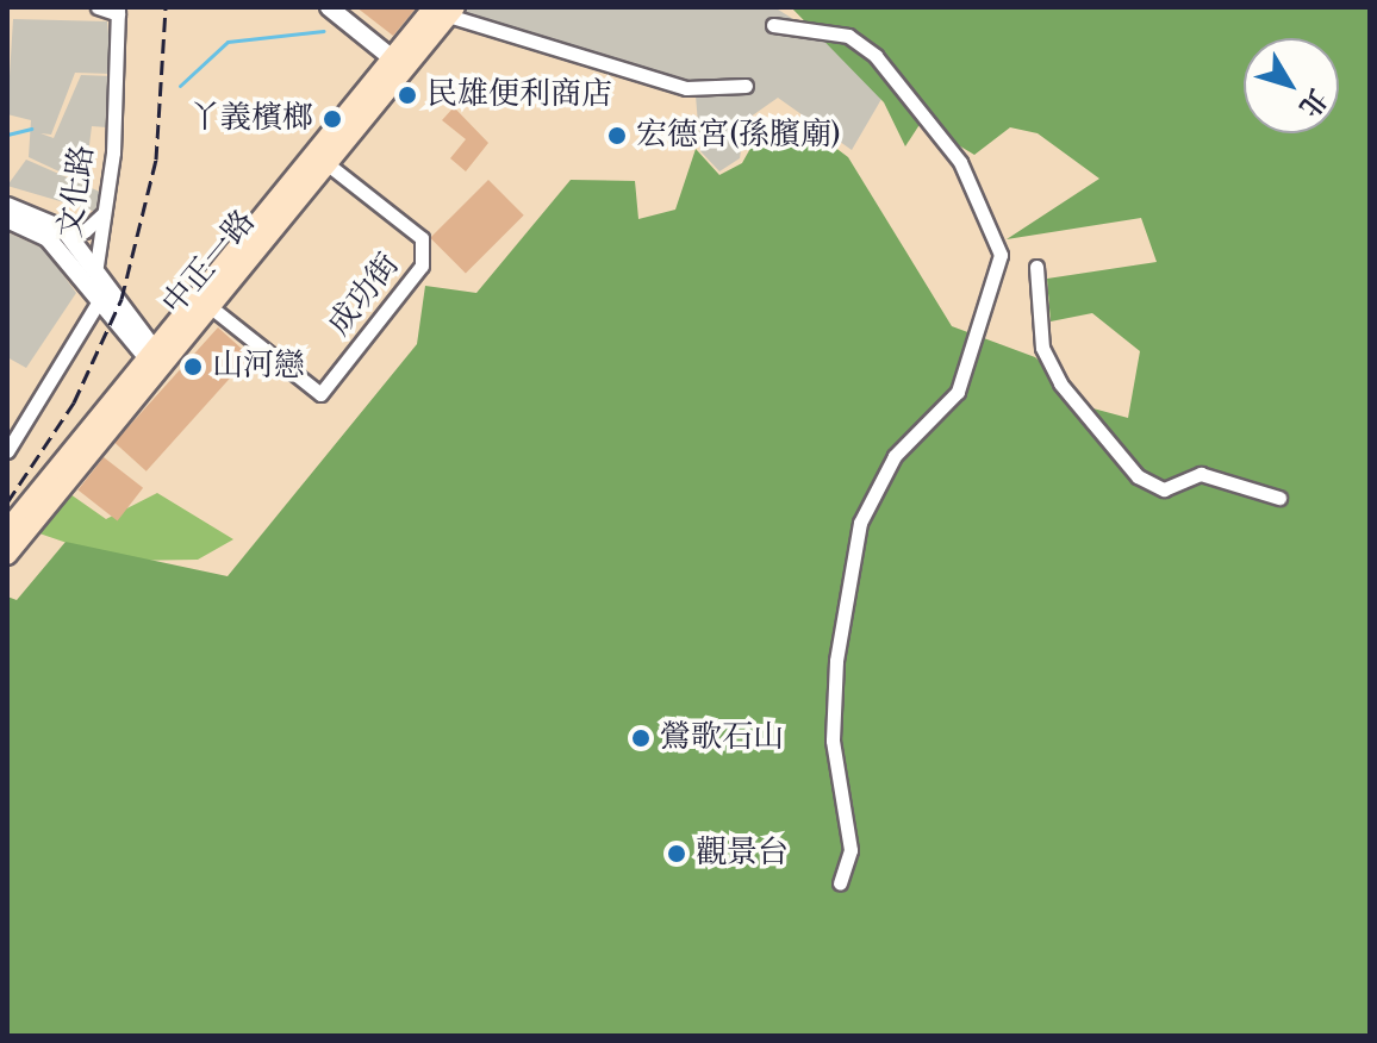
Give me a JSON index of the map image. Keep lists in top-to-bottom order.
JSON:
{
  "streets": {
    "main road": ["中正一路"],
    "street": ["文化路", "成功街"]
  },
  "crossings": [
    ["文化路", "中正一路"],
    ["中正一路", "成功街"]
  ],
  "places": [
    "民雄便利商店",
    "丫義檳榔",
    "宏德宮(孫臏廟)",
    "山河戀",
    "鶯歌石山",
    "觀景台"
  ],
  "north": "bottom right"
}
